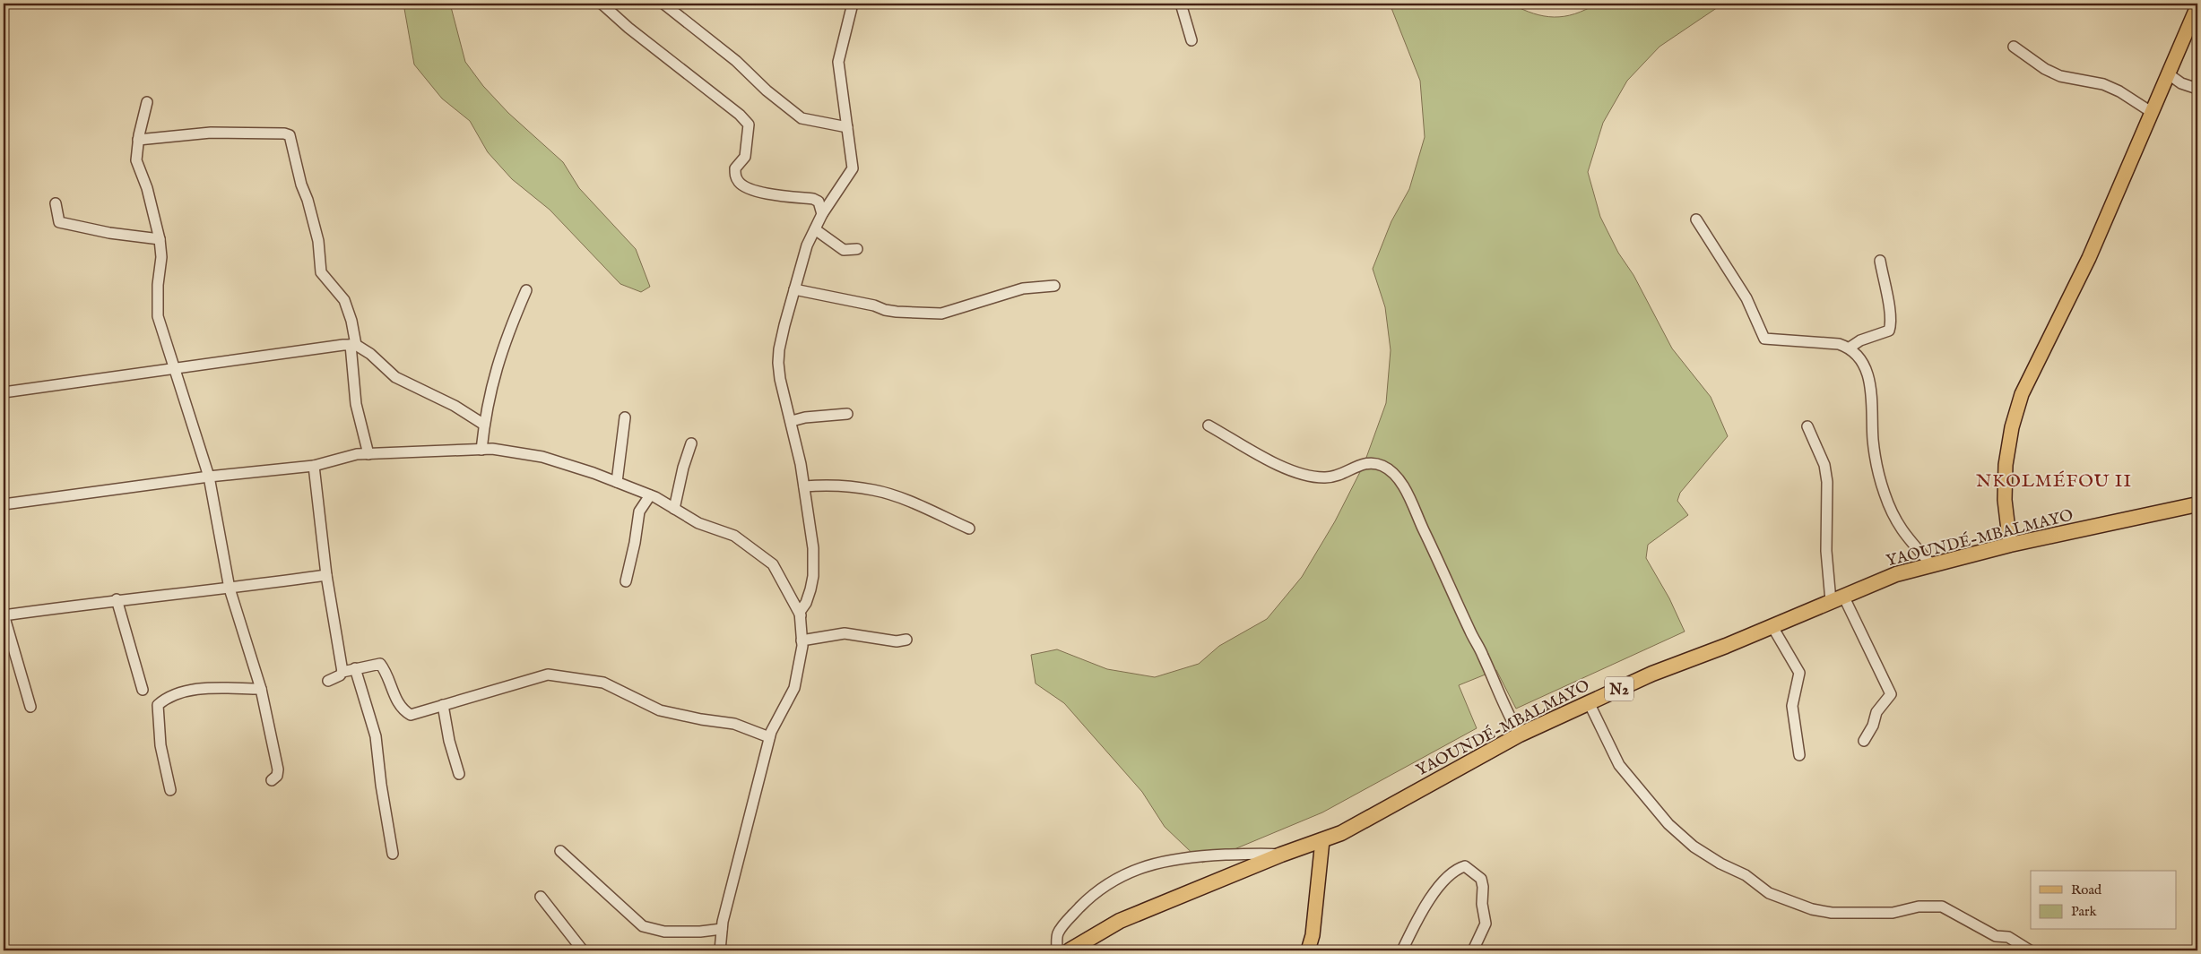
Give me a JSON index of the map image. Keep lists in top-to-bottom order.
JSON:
{
  "streets": {
    "highway": ["YAOUNDÉ-MBALMAYO", "N2"]
  },
  "districts": ["NKOLMÉFOU II"],
  "legend": ["Road", "Park"]
}
